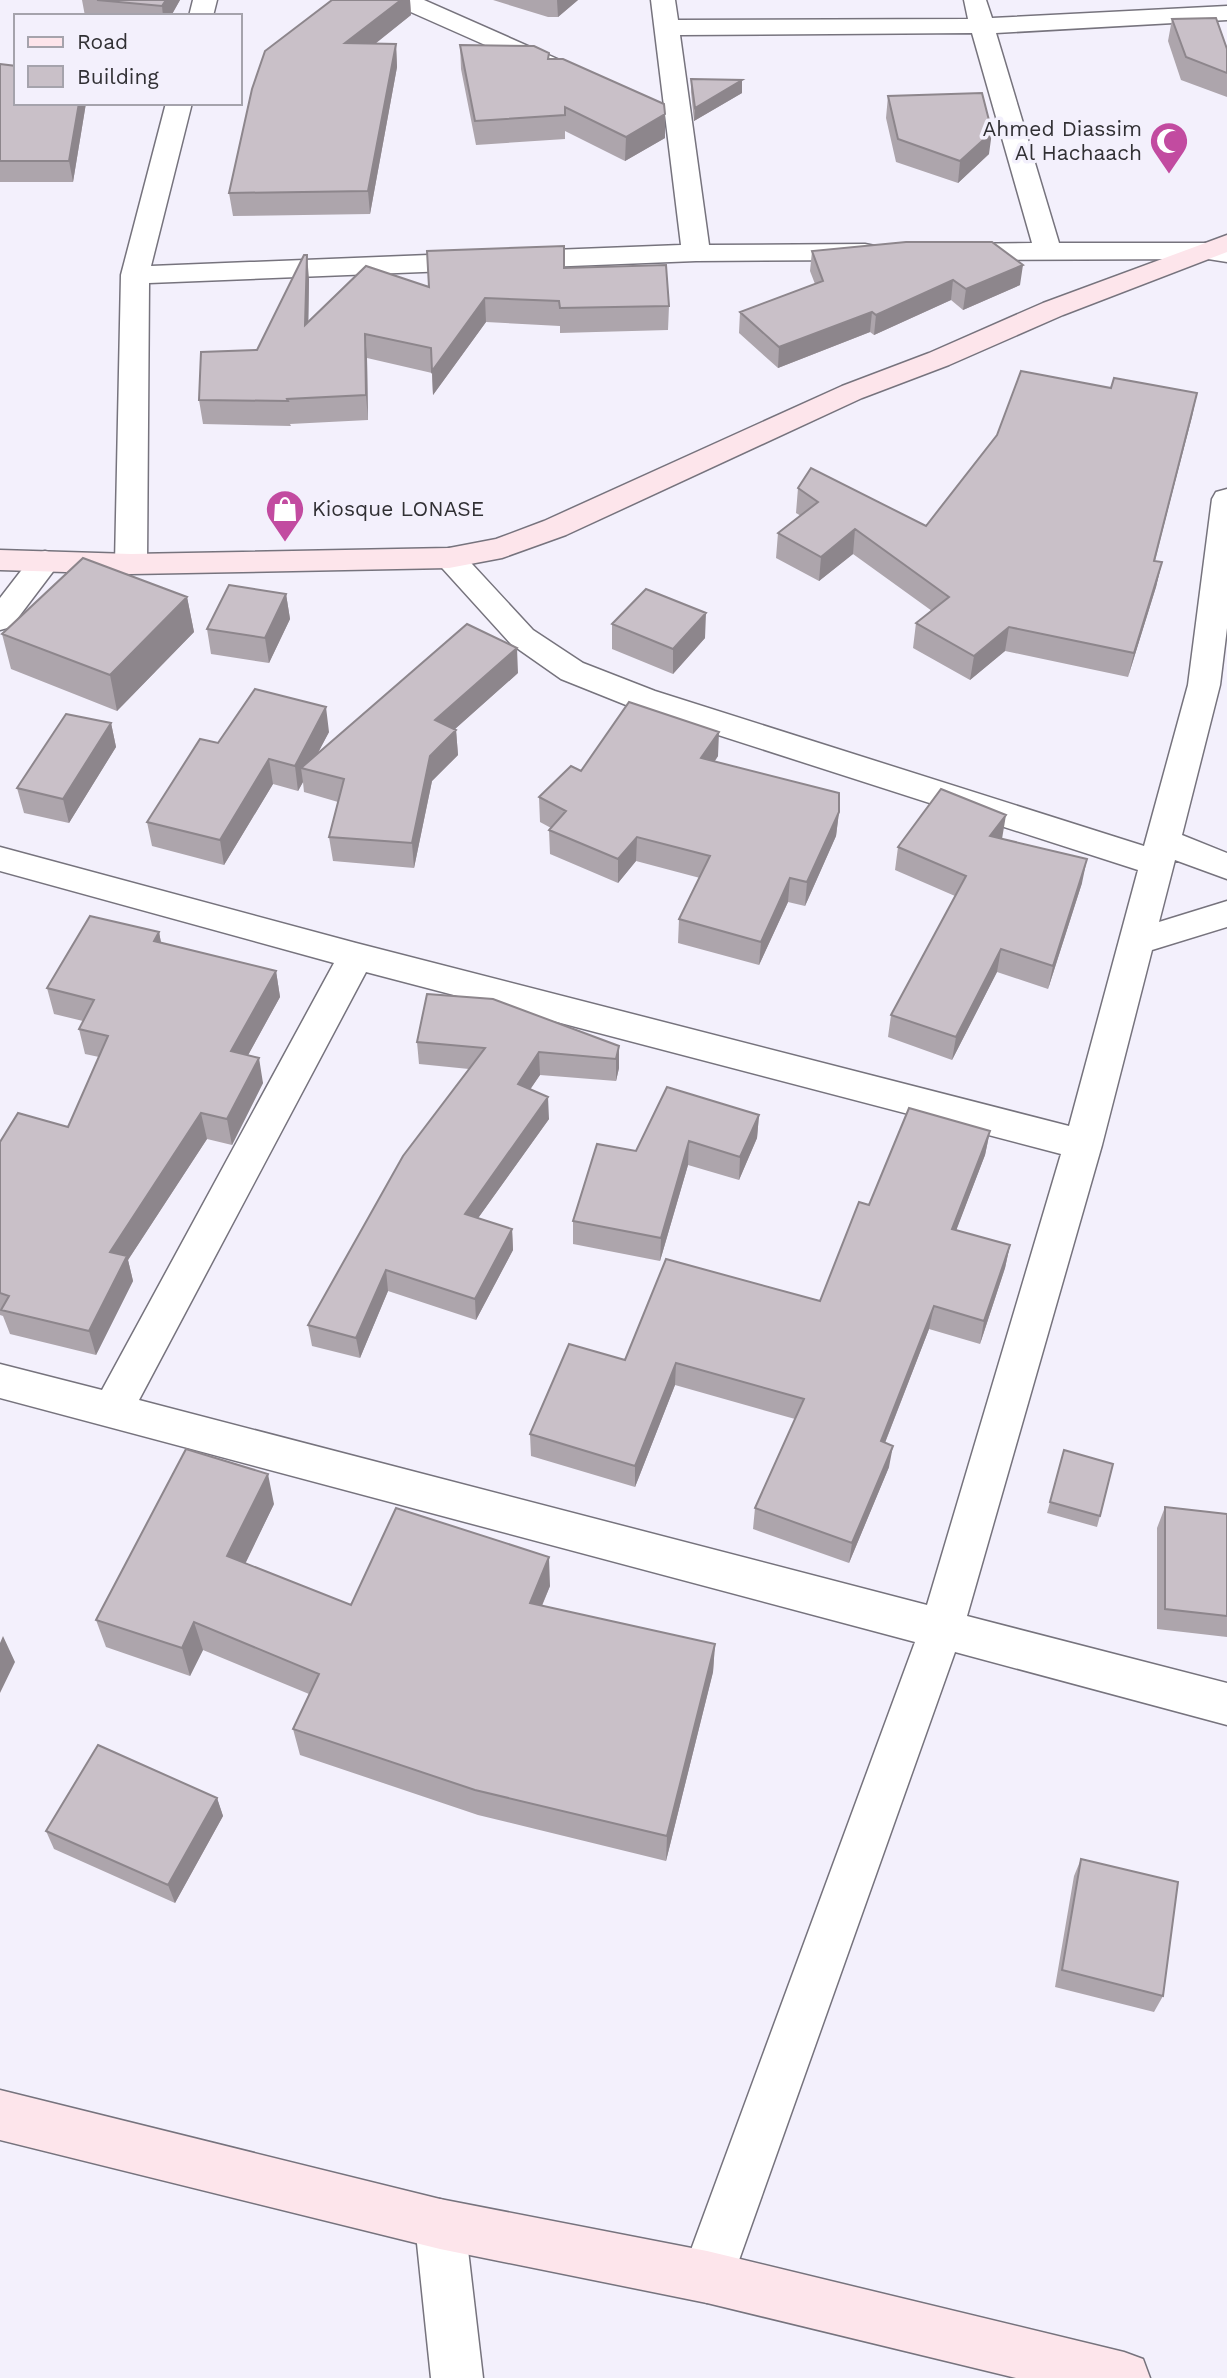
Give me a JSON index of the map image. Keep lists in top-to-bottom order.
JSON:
{
  "places": {
    "mosque": ["Ahmed Diassim Al Hachaach"],
    "shop": ["Kiosque LONASE"]
  },
  "legend": ["Road", "Building"]
}
